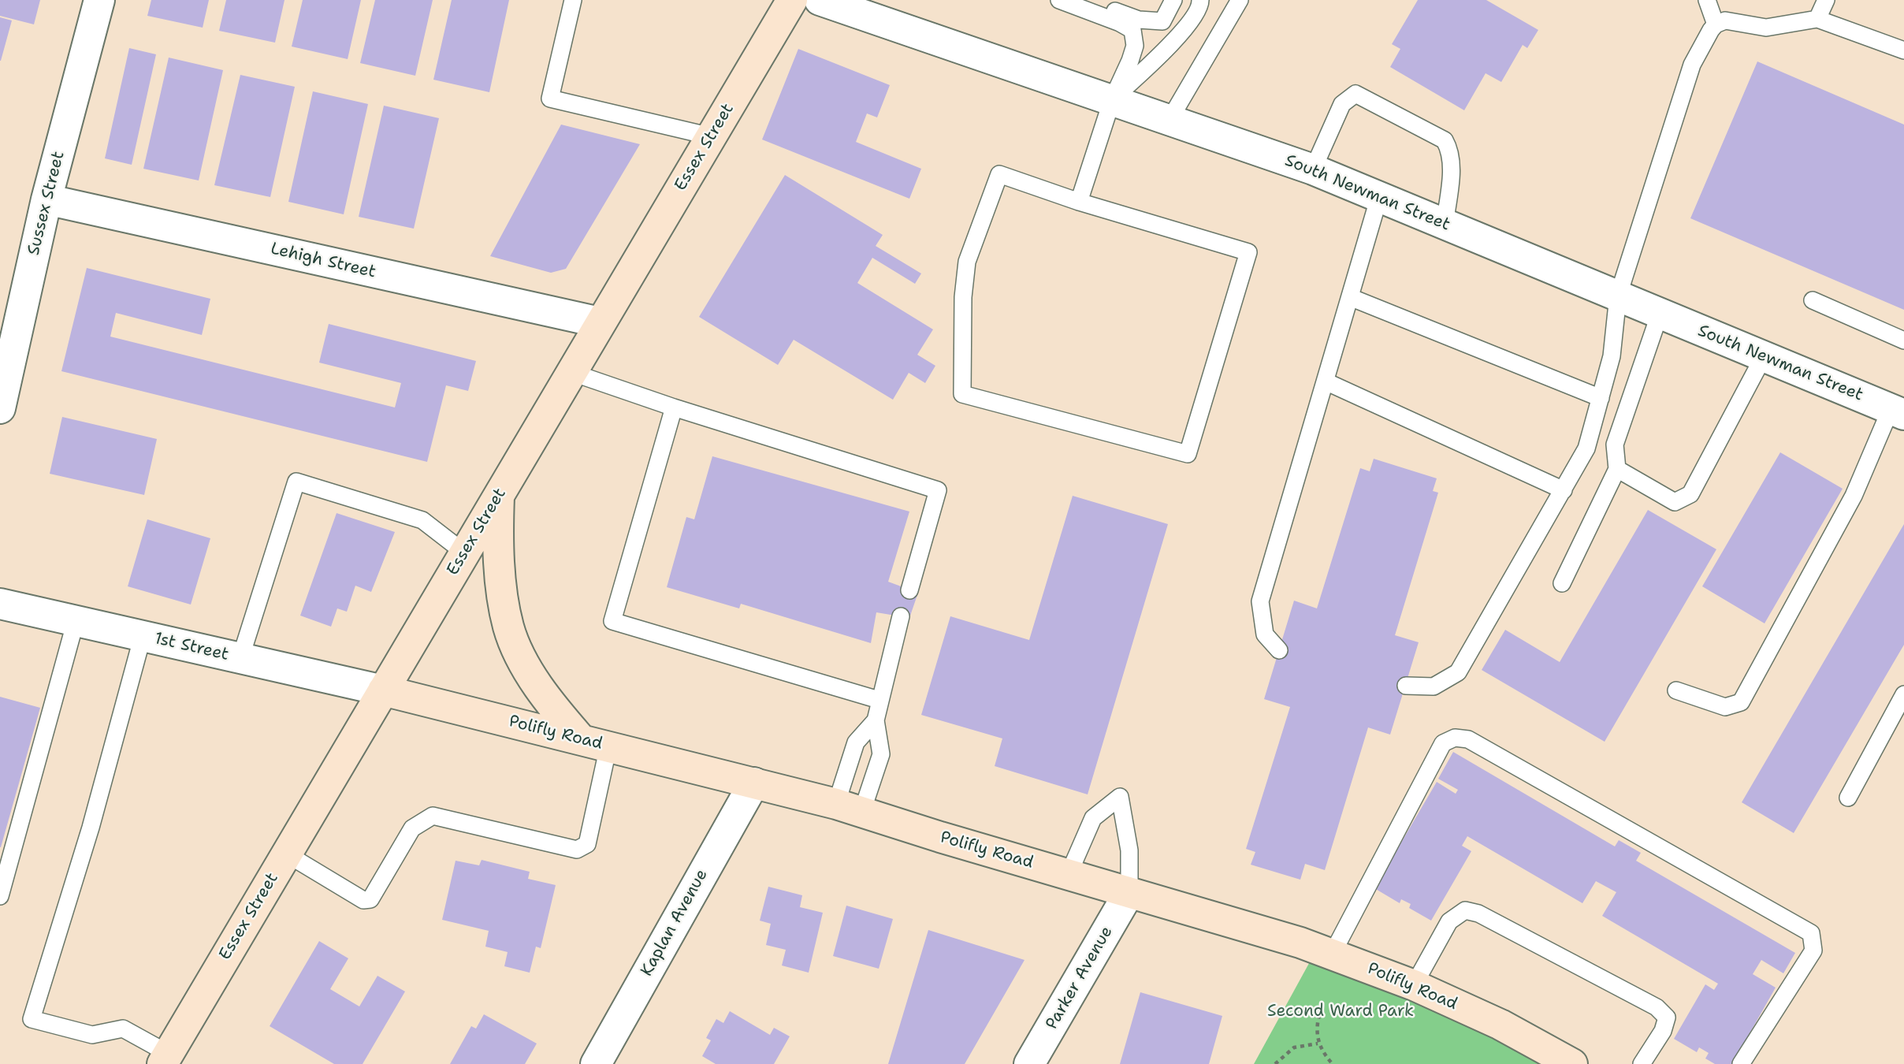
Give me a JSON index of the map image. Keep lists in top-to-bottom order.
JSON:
{
  "streets": {
    "main road": ["Essex Street", "Polifly Road"],
    "street": [
      "South Newman Street",
      "Sussex Street",
      "Lehigh Street",
      "1st Street",
      "Kaplan Avenue",
      "Parker Avenue"
    ]
  },
  "crossings": [
    ["Essex Street", "Lehigh Street"],
    ["Essex Street", "1st Street"],
    ["Essex Street", "Polifly Road"],
    ["Sussex Street", "Lehigh Street"],
    ["1st Street", "Polifly Road"],
    ["Polifly Road", "Kaplan Avenue"],
    ["Polifly Road", "Parker Avenue"]
  ],
  "parks": ["Second Ward Park"]
}
